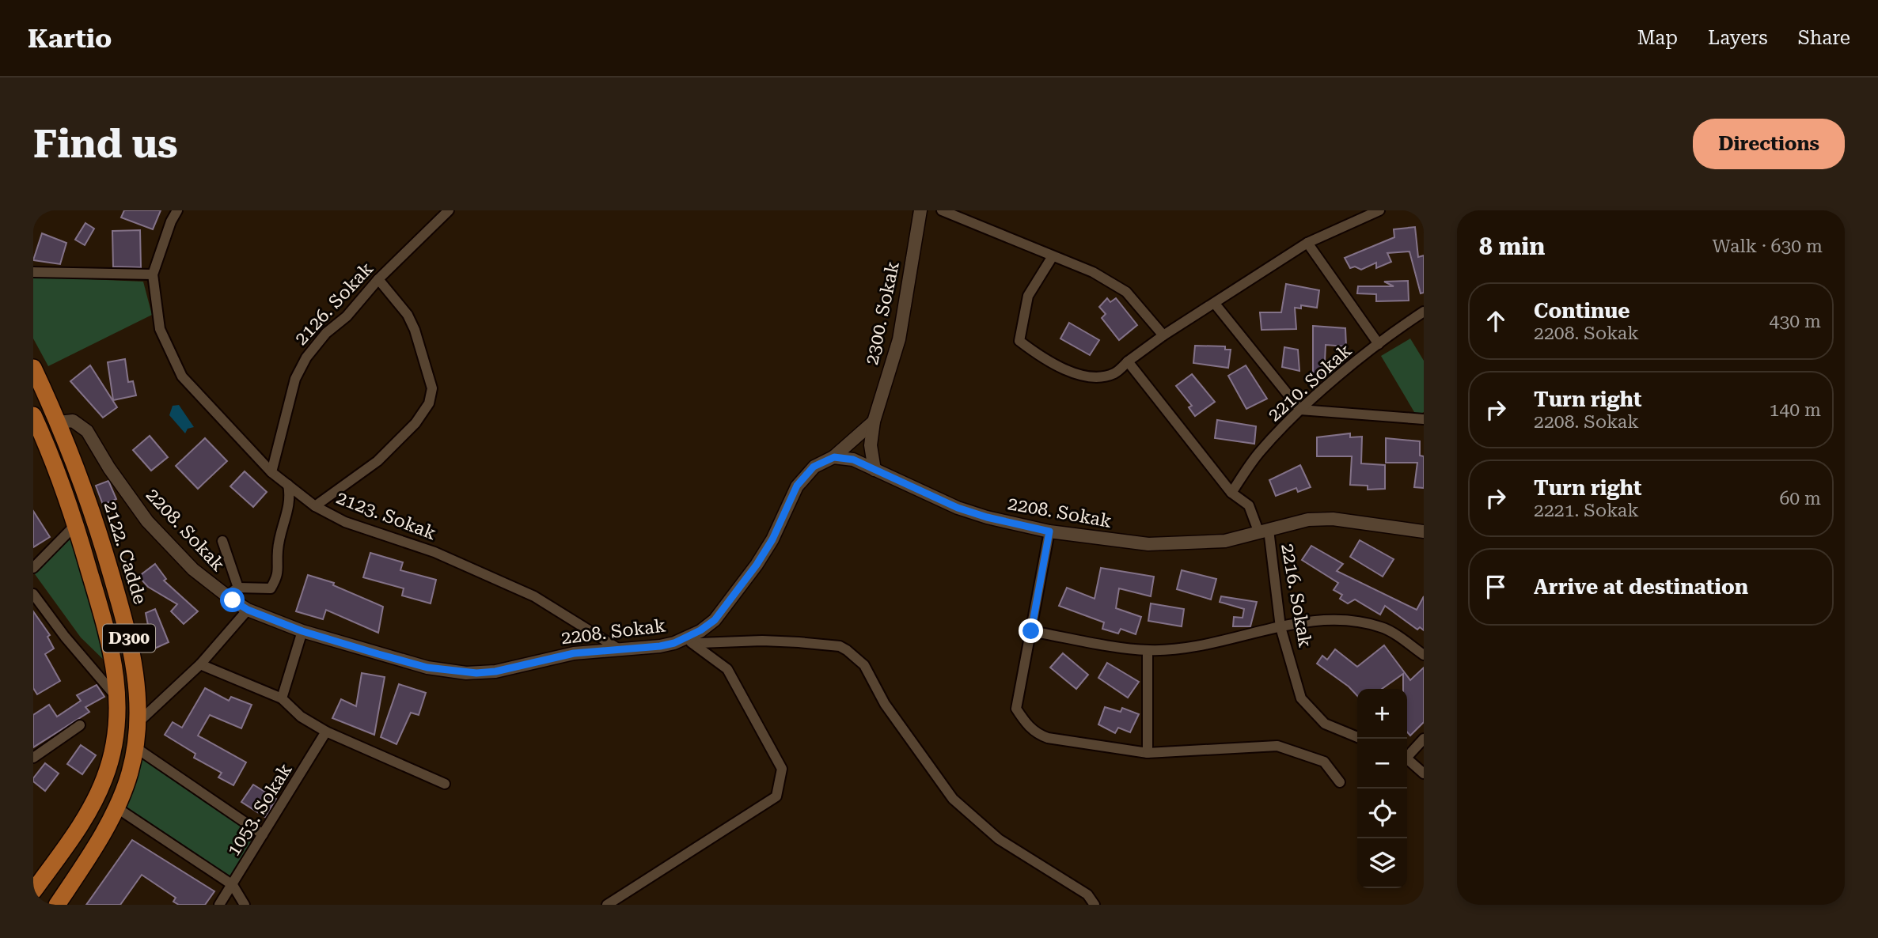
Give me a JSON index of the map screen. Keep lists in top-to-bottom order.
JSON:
{
  "streets": {
    "highway": ["2122. Cadde", "D300"],
    "street": [
      "2126. Sokak",
      "2300. Sokak",
      "2210. Sokak",
      "2208. Sokak",
      "2123. Sokak",
      "2216. Sokak",
      "1053. Sokak"
    ]
  },
  "crossings": [
    ["2126. Sokak", "2123. Sokak"],
    ["2210. Sokak", "2216. Sokak"],
    ["2208. Sokak", "2123. Sokak"],
    ["2208. Sokak", "2122. Cadde"],
    ["2208. Sokak", "2216. Sokak"]
  ],
  "page": {
    "header": "Kartio",
    "nav": ["Map", "Layers", "Share"],
    "buttons": "Directions",
    "title": "Find us",
    "heading": ["8 min", "Walk · 630 m"],
    "list": [
      ["Continue", "2208. Sokak", "430 m"],
      ["Turn right", "2208. Sokak", "140 m"],
      ["Turn right", "2221. Sokak", "60 m"],
      "Arrive at destination"
    ],
    "map_buttons": ["+", "−"]
  }
}
